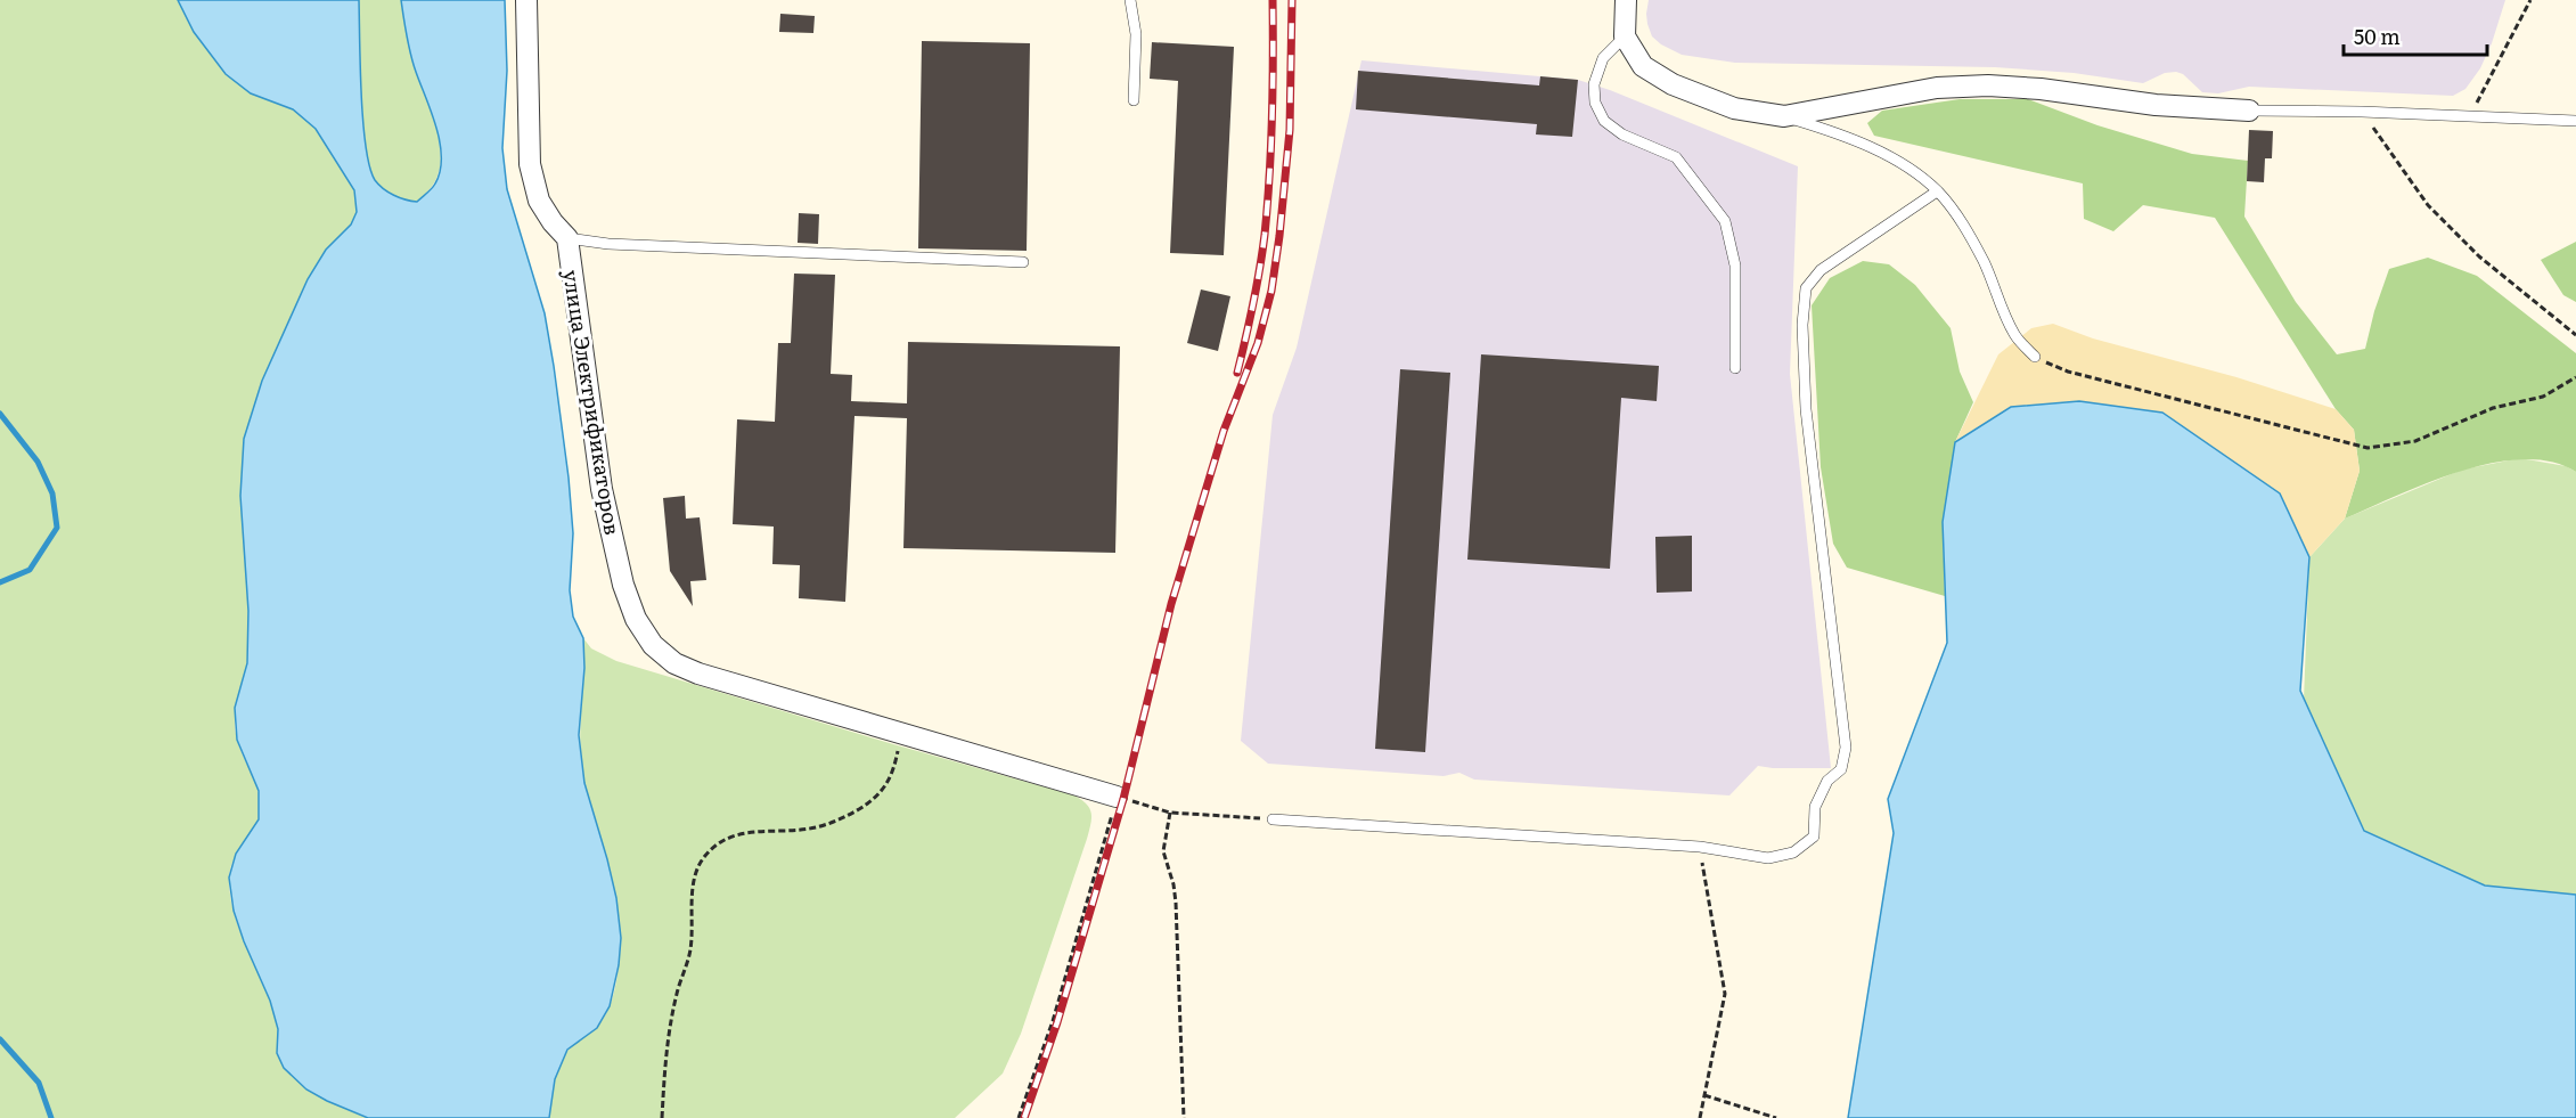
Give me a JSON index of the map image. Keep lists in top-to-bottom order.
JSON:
{
  "streets": {
    "street": ["улица Электрификаторов"]
  },
  "scale_bar": "50 m"
}
